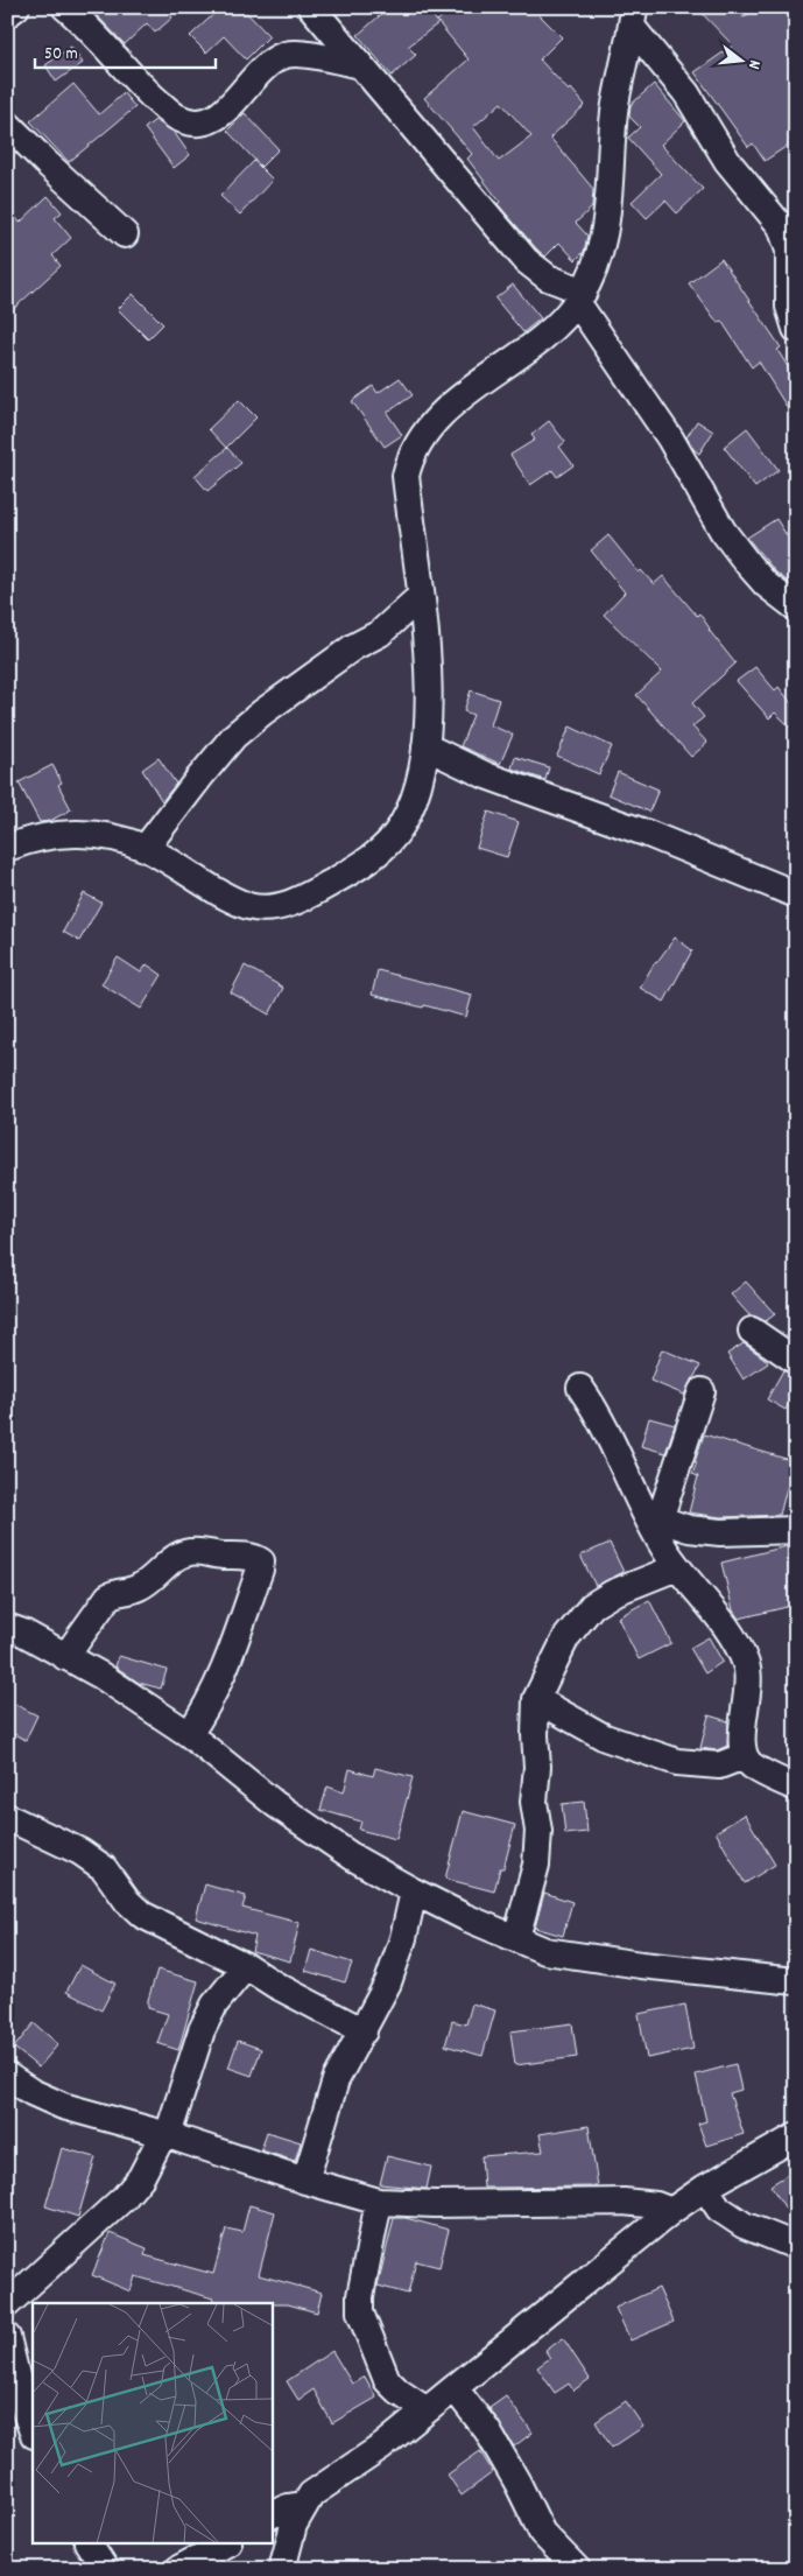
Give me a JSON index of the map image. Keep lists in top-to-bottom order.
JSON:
{
  "scale_bar": "50 m",
  "north": "right"
}
